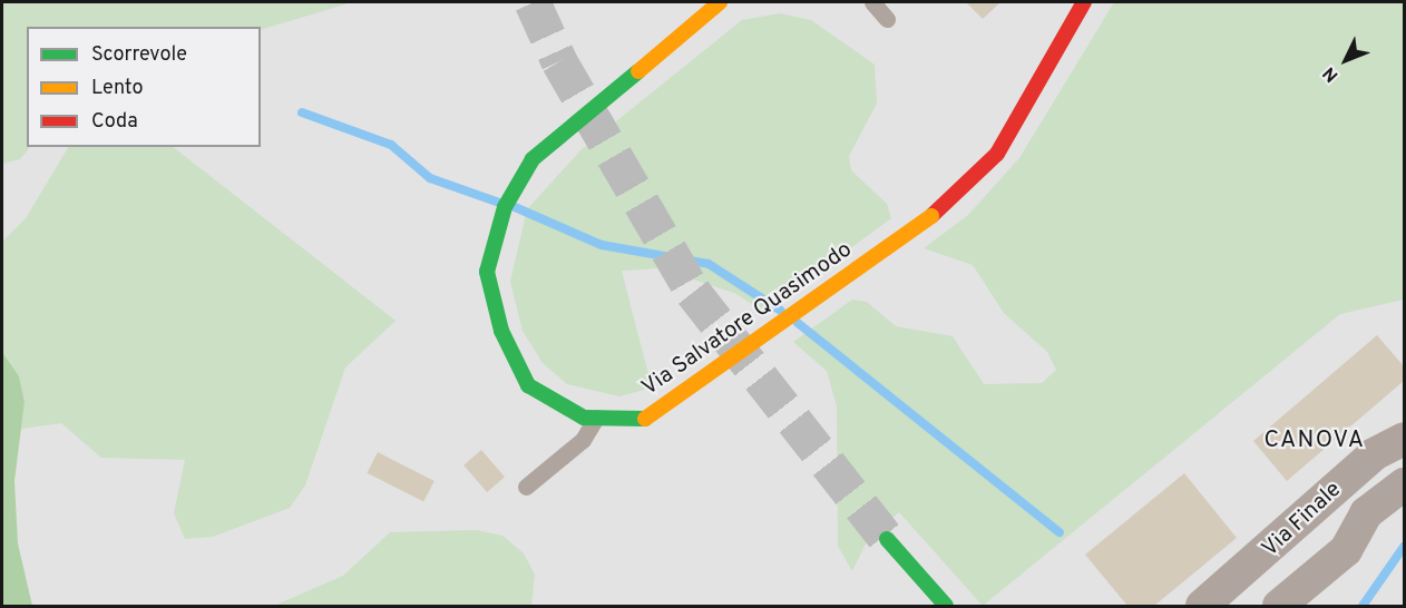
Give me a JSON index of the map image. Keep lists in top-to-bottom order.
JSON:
{
  "streets": {
    "main road": ["Via Salvatore Quasimodo"],
    "street": ["Via Finale"]
  },
  "districts": ["CANOVA"],
  "legend": ["Scorrevole", "Lento", "Coda"],
  "north": "bottom left"
}
